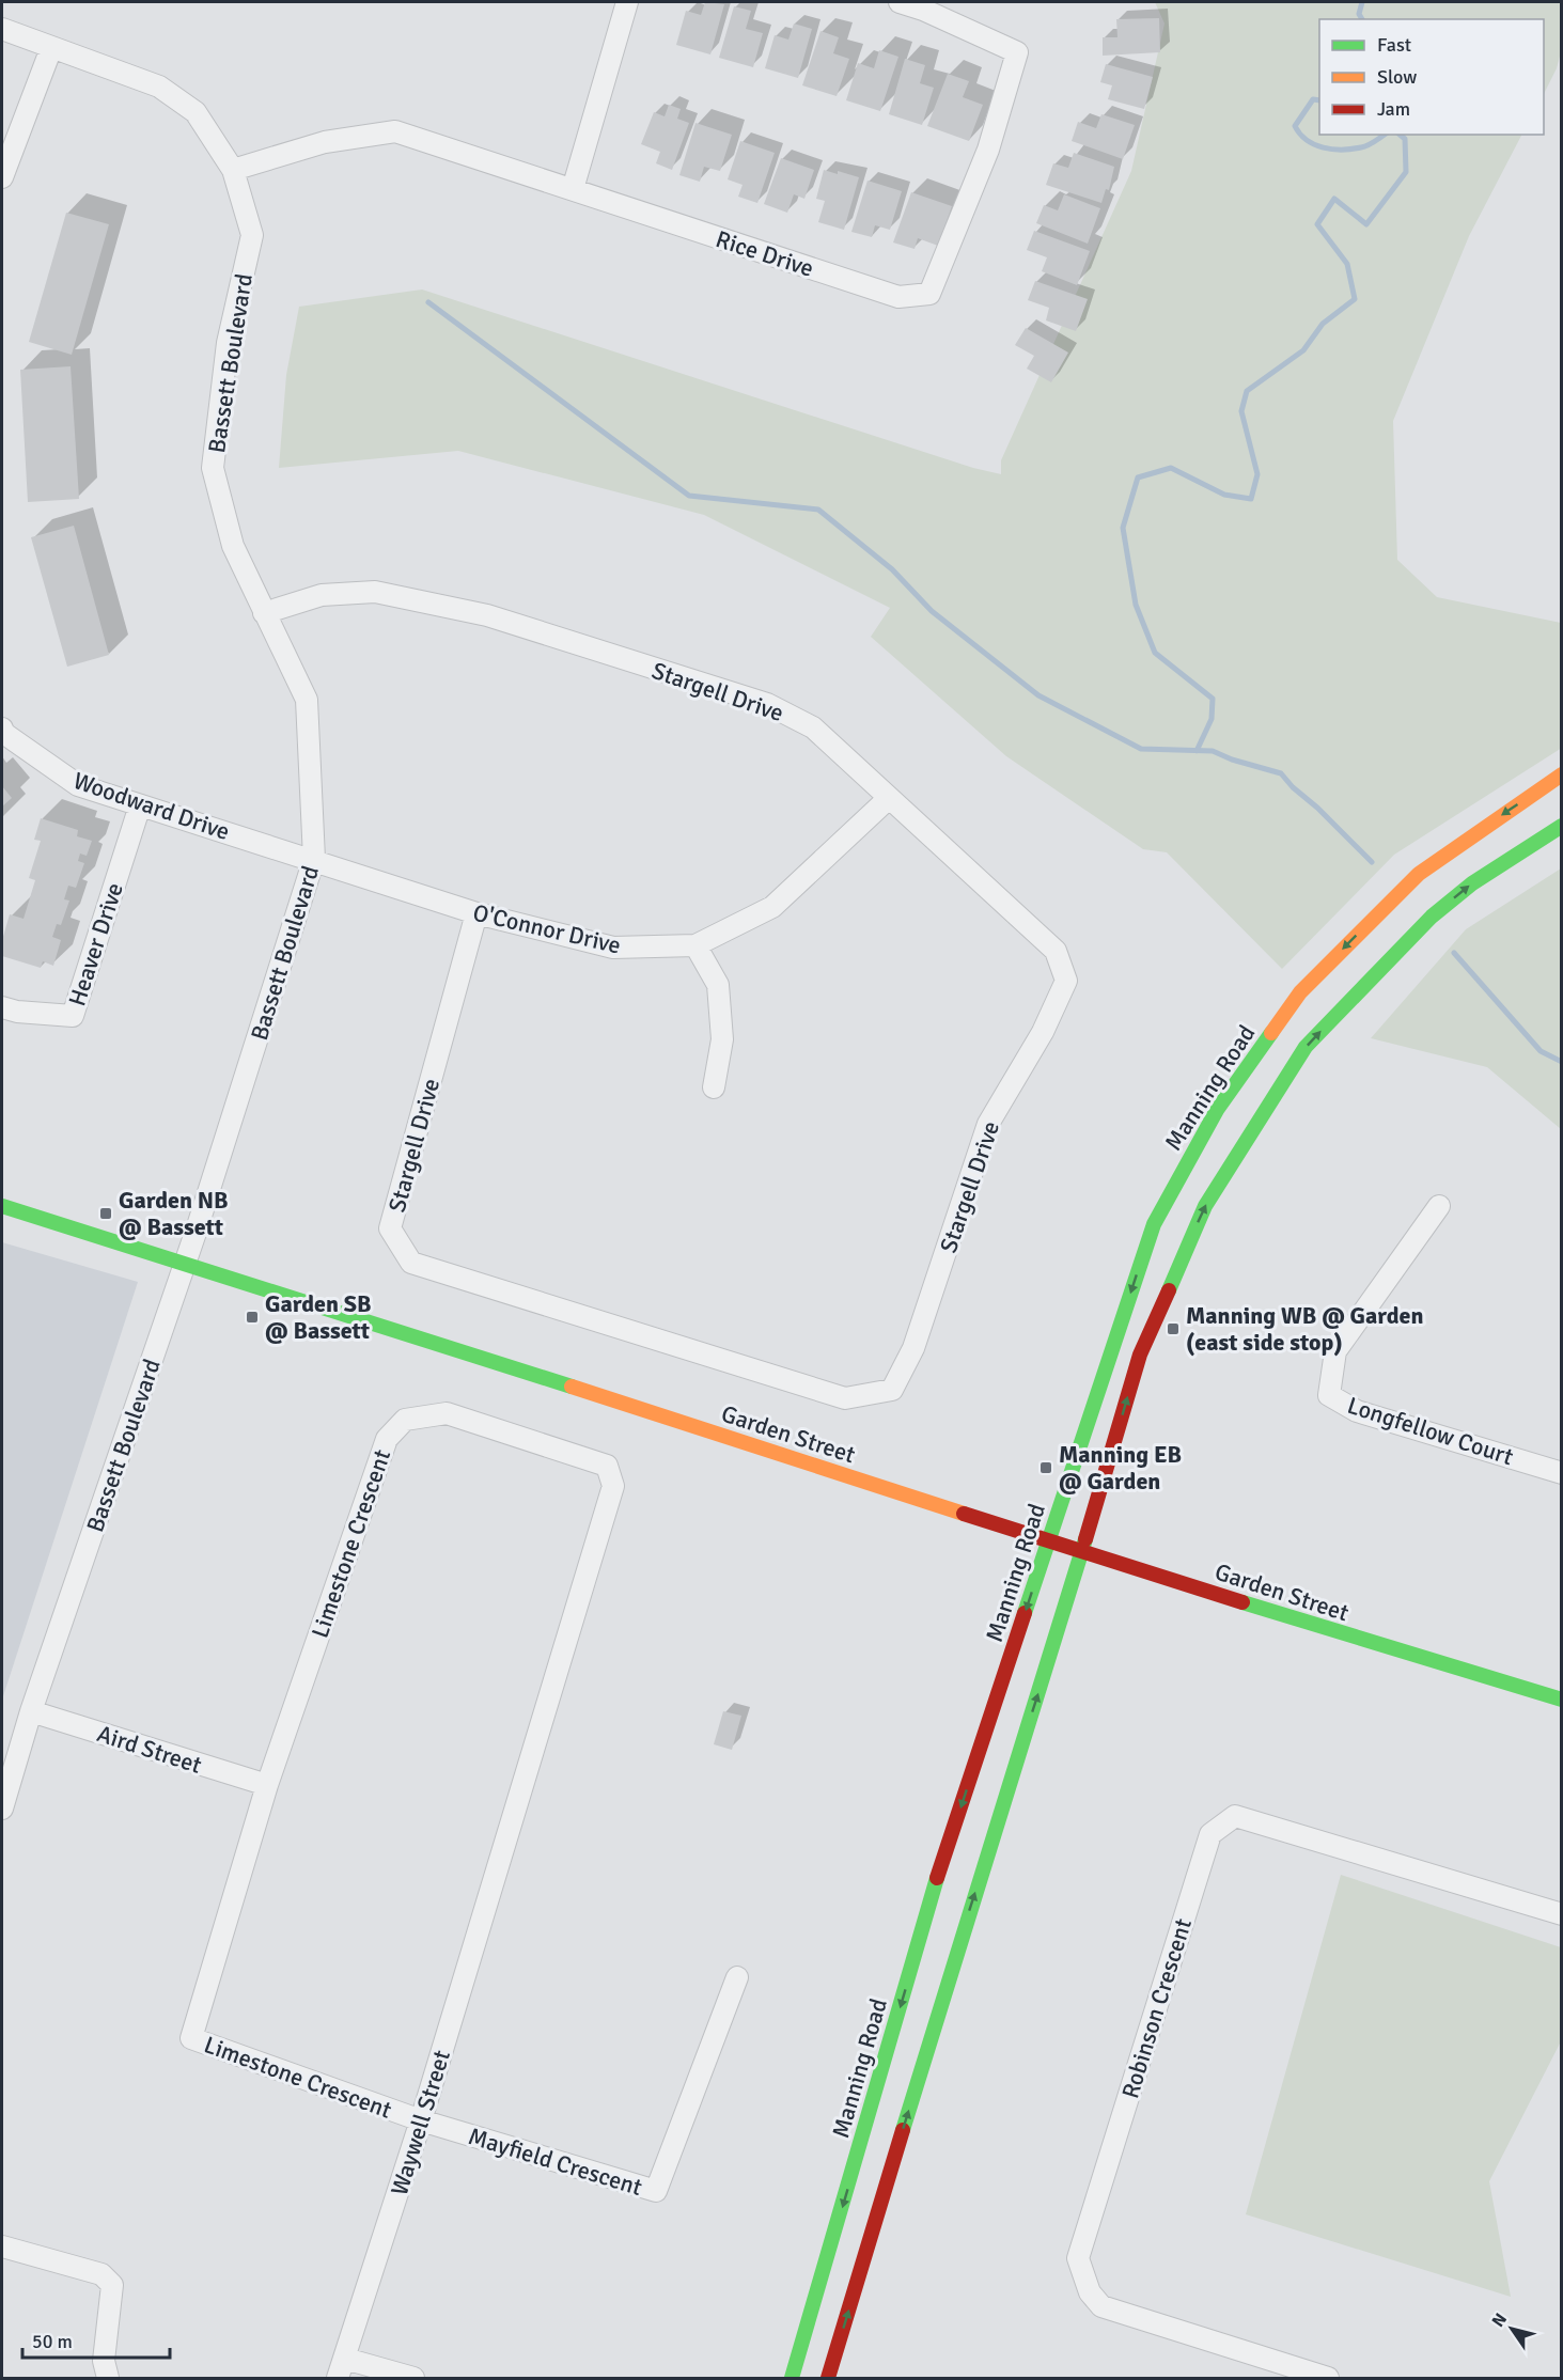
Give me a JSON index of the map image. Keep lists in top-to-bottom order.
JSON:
{
  "streets": {
    "main road": ["Manning Road", "Garden Street"],
    "street": [
      "Rice Drive",
      "Bassett Boulevard",
      "Stargell Drive",
      "Woodward Drive",
      "O'Connor Drive",
      "Heaver Drive",
      "Longfellow Court",
      "Limestone Crescent",
      "Aird Street",
      "Robinson Crescent",
      "Waywell Street",
      "Mayfield Crescent"
    ]
  },
  "crossings": [
    ["Rice Drive", "Bassett Boulevard"],
    ["Bassett Boulevard", "Stargell Drive"],
    ["Bassett Boulevard", "Woodward Drive"],
    ["Bassett Boulevard", "O'Connor Drive"],
    ["Bassett Boulevard", "Garden Street"],
    ["Bassett Boulevard", "Aird Street"],
    ["Stargell Drive", "O'Connor Drive"],
    ["Woodward Drive", "O'Connor Drive"],
    ["Woodward Drive", "Heaver Drive"],
    ["Manning Road", "Garden Street"],
    ["Limestone Crescent", "Aird Street"],
    ["Limestone Crescent", "Waywell Street"],
    ["Limestone Crescent", "Mayfield Crescent"],
    ["Waywell Street", "Mayfield Crescent"]
  ],
  "places": {
    "transit": [
      "Garden NB @ Bassett",
      "Garden SB @ Bassett",
      "Manning WB @ Garden (east side stop)",
      "Manning EB @ Garden"
    ]
  },
  "legend": ["Fast", "Slow", "Jam"],
  "scale_bar": "50 m",
  "north": "top left"
}
